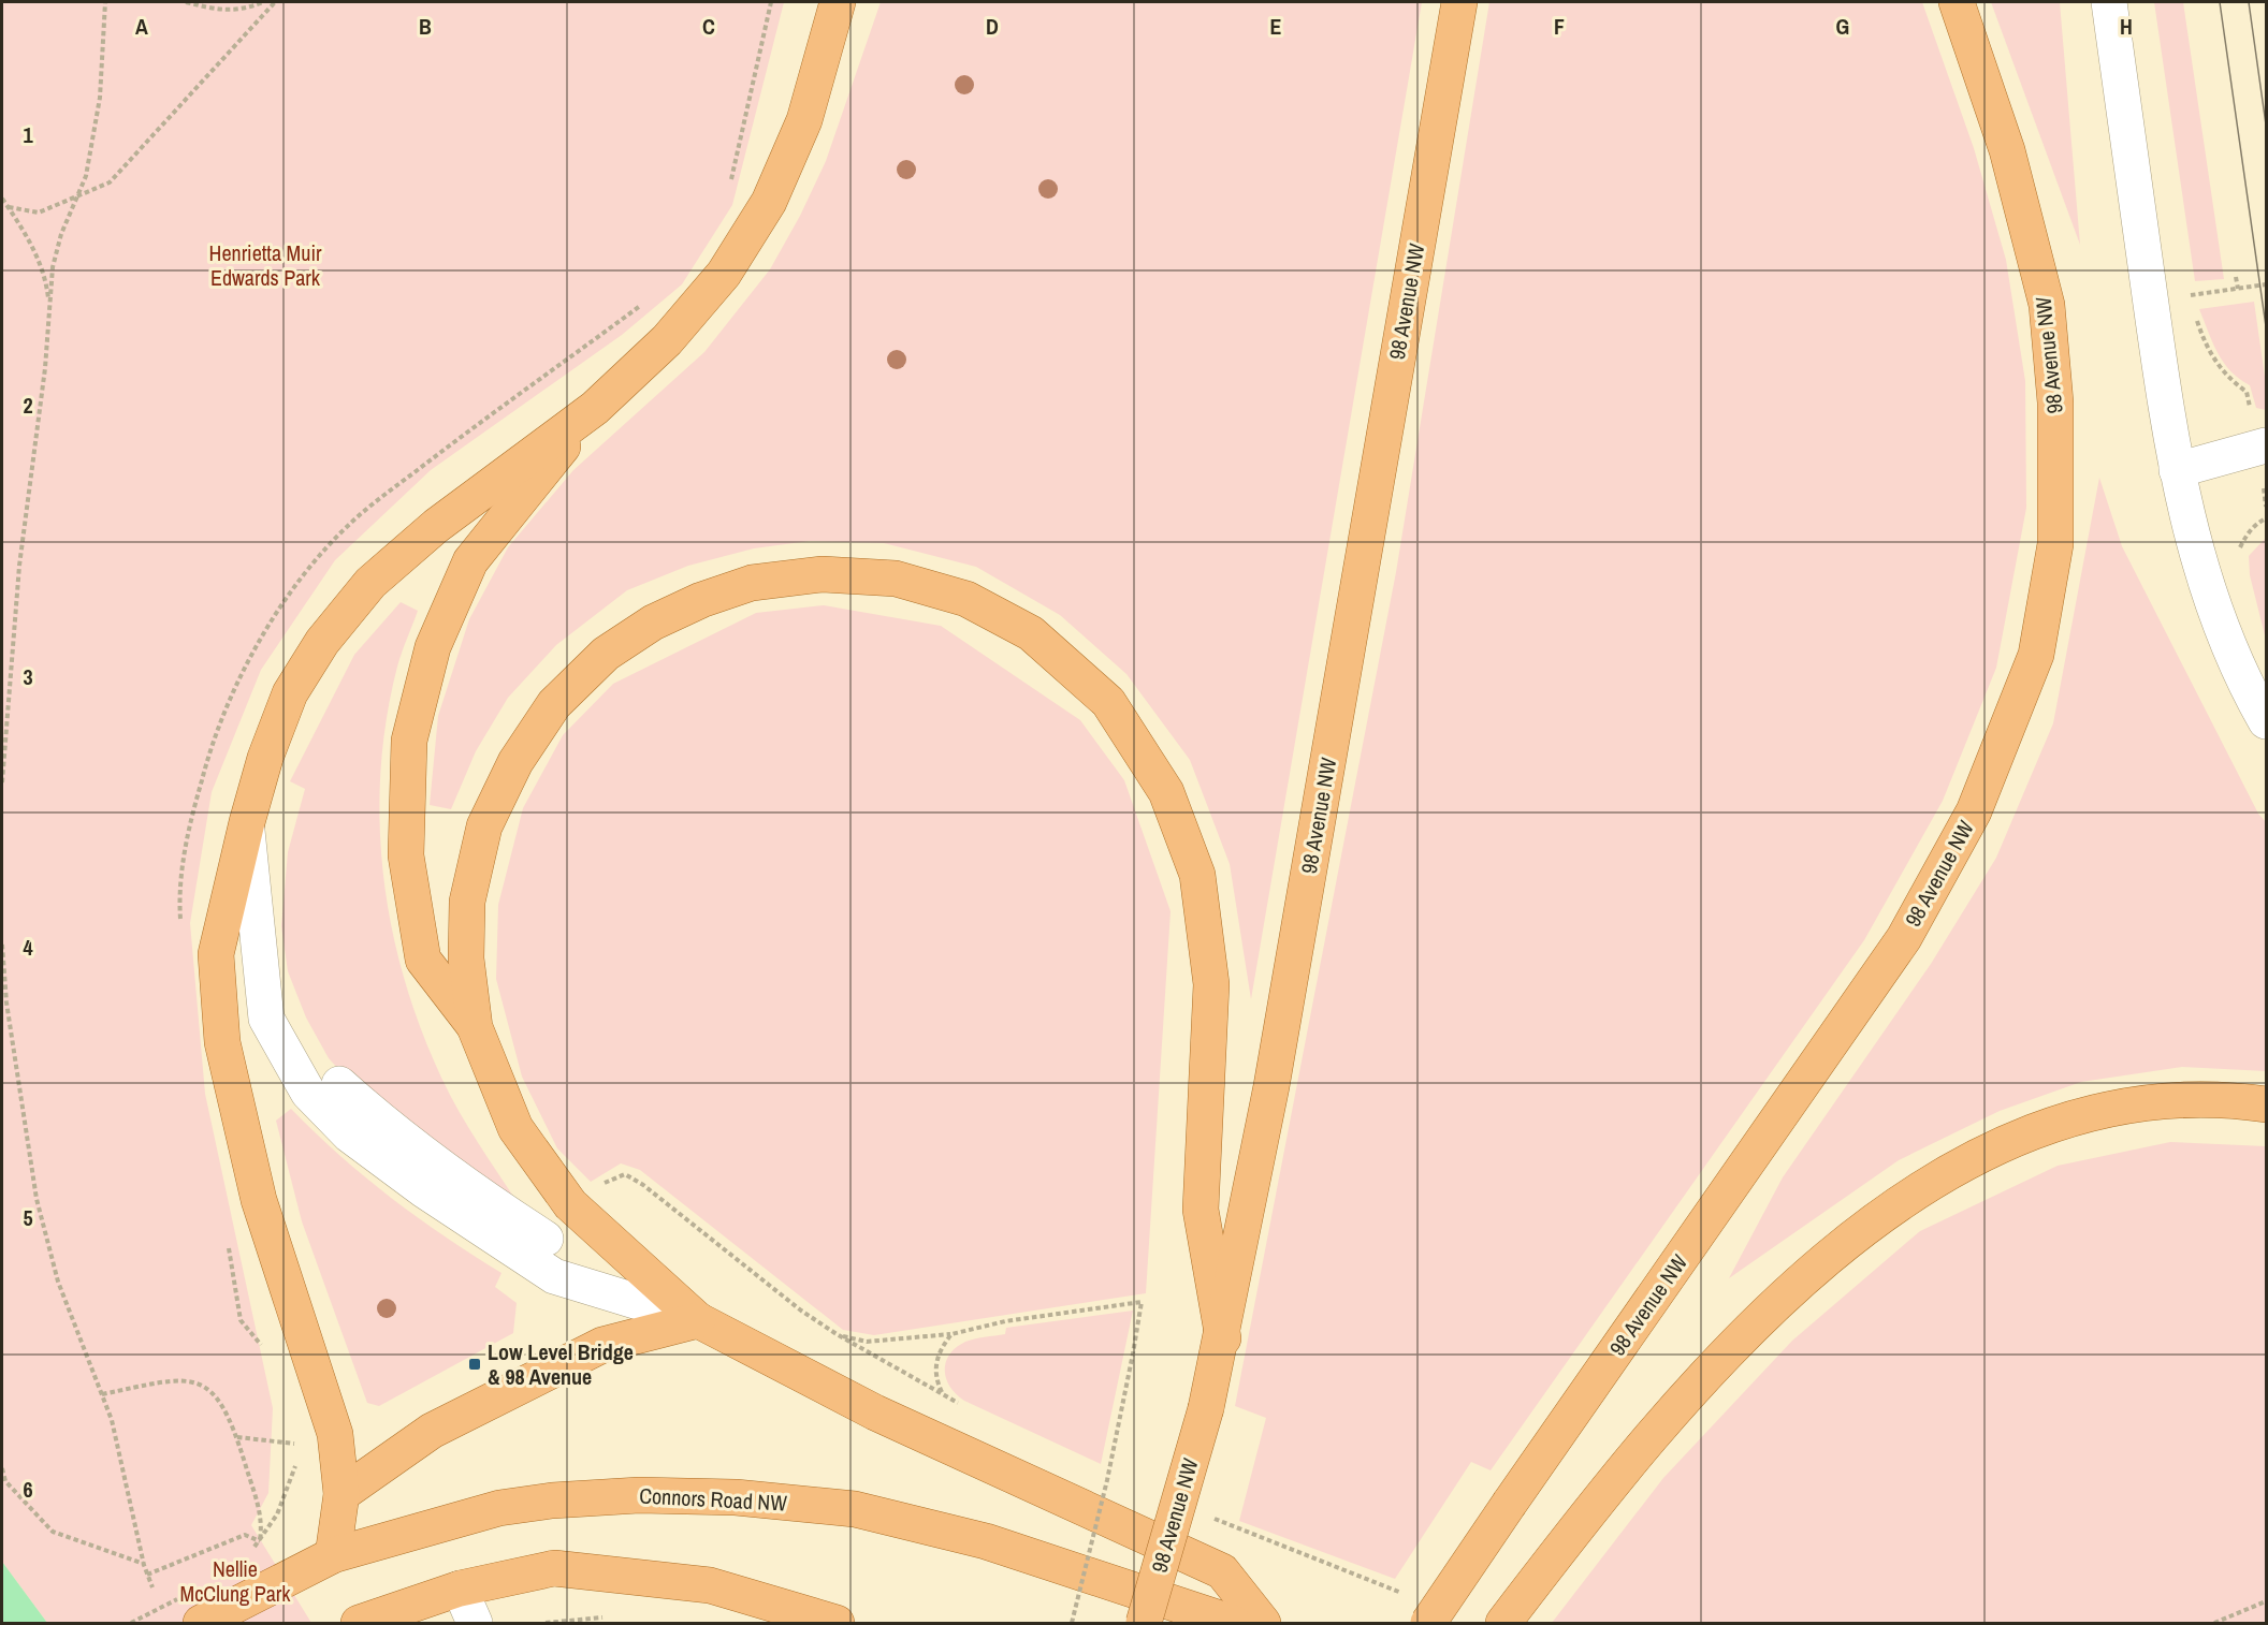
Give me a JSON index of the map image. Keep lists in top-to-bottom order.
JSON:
{
  "streets": {
    "main road": ["98 Avenue NW", "Connors Road NW"]
  },
  "parks": ["Henrietta Muir Edwards Park", "Nellie McClung Park"],
  "places": {
    "transit": ["Low Level Bridge & 98 Avenue"]
  },
  "grid": {
    "columns": [
      "A",
      "B",
      "C",
      "D",
      "E",
      "F",
      "G",
      "H"
    ],
    "rows": [
      "1",
      "2",
      "3",
      "4",
      "5",
      "6"
    ]
  }
}
